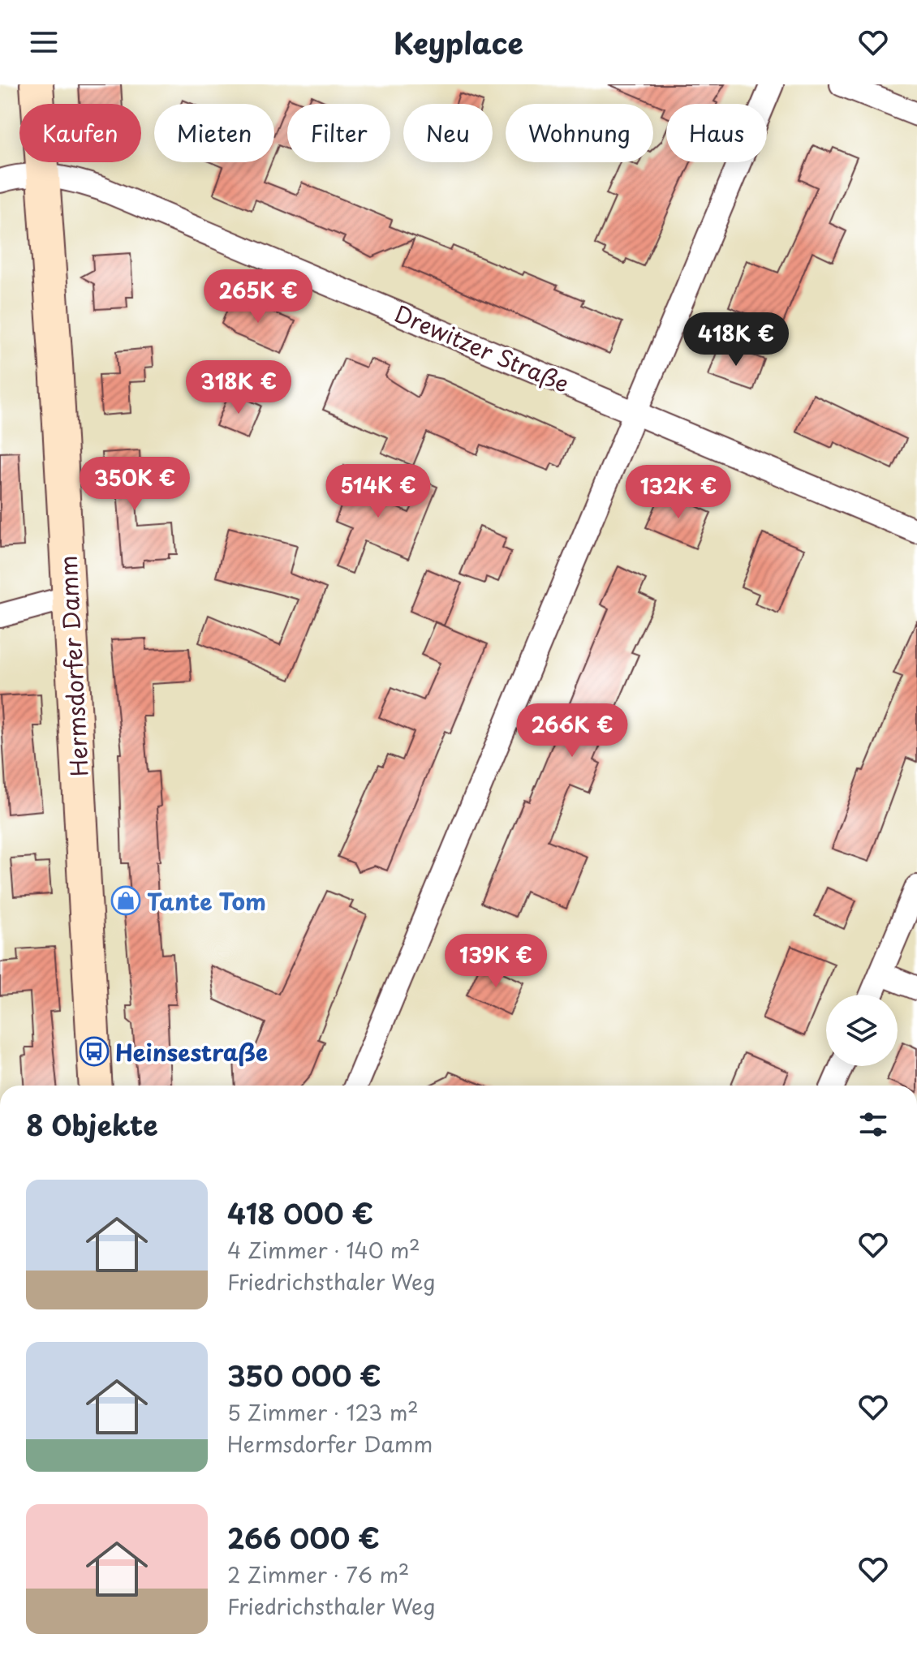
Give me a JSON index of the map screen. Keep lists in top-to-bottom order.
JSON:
{
  "streets": {
    "main road": ["Hermsdorfer Damm"],
    "street": ["Drewitzer Straße"]
  },
  "crossings": [
    ["Drewitzer Straße", "Hermsdorfer Damm"]
  ],
  "places": {
    "shop": ["Tante Tom"],
    "bus stop": ["Heinsestraße"]
  },
  "page": {
    "header": "Keyplace",
    "chip": [
      "Kaufen",
      "Mieten",
      "Filter",
      "Neu",
      "Wohnung",
      "Haus"
    ],
    "price": [
      "265K €",
      "418K €",
      "318K €",
      "350K €",
      "514K €",
      "132K €",
      "266K €",
      "139K €"
    ],
    "heading": "8 Objekte",
    "list": [
      {
        "name": "418 000 €",
        "note": "4 Zimmer · 140 m² · Friedrichsthaler Weg"
      },
      {
        "name": "350 000 €",
        "note": "5 Zimmer · 123 m² · Hermsdorfer Damm"
      },
      {
        "name": "266 000 €",
        "note": "2 Zimmer · 76 m² · Friedrichsthaler Weg"
      }
    ]
  }
}
